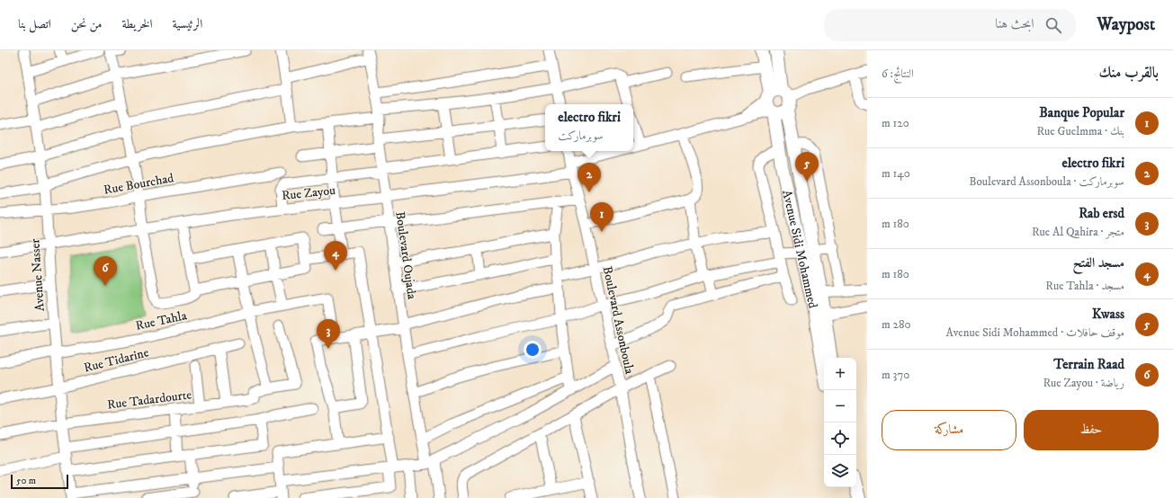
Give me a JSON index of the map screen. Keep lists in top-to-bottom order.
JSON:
{
  "streets": {
    "main road": ["Avenue Sidi Mohammed"],
    "street": [
      "Rue Bourchad",
      "Rue Zayou",
      "Boulevard Oujada",
      "Avenue Nasser",
      "Rue Tahla",
      "Boulevard Assonboula",
      "Rue Tidarine",
      "Rue Tadardourte"
    ]
  },
  "crossings": [
    ["Rue Bourchad", "Avenue Nasser"],
    ["Rue Zayou", "Boulevard Oujada"],
    ["Rue Zayou", "Avenue Nasser"],
    ["Rue Zayou", "Boulevard Assonboula"],
    ["Avenue Nasser", "Rue Tahla"],
    ["Avenue Nasser", "Rue Tidarine"],
    ["Avenue Nasser", "Rue Tadardourte"]
  ],
  "scale_bar": "50 m",
  "page": {
    "header": "Waypost",
    "search": "ابحث هنا",
    "nav": [
      "الرئيسية",
      "الخريطة",
      "من نحن",
      "اتصل بنا"
    ],
    "heading": ["بالقرب منك", "النتائج: 6"],
    "list": [
      {
        "mark": "1",
        "name": "Banque Popular",
        "note": "بنك · Rue Guelmma",
        "value": "120 m"
      },
      {
        "mark": "2",
        "name": "electro fikri",
        "note": "سوبرماركت · Boulevard Assonboula",
        "value": "140 m"
      },
      {
        "mark": "3",
        "name": "Rab ersd",
        "note": "متجر · Rue Al Qahira",
        "value": "180 m"
      },
      {
        "mark": "4",
        "name": "مسجد الفتح",
        "note": "مسجد · Rue Tahla",
        "value": "180 m"
      },
      {
        "mark": "5",
        "name": "Kwass",
        "note": "موقف حافلات · Avenue Sidi Mohammed",
        "value": "280 m"
      },
      {
        "mark": "6",
        "name": "Terrain Raad",
        "note": "رياضة · Rue Zayou",
        "value": "370 m"
      }
    ],
    "popup": ["electro fikri", "سوبرماركت"],
    "pins": [
      "5",
      "2",
      "1",
      "4",
      "6",
      "3"
    ],
    "map_buttons": ["+", "−"],
    "buttons": ["حفظ", "مشاركة"],
    "scale": "50 m"
  }
}
